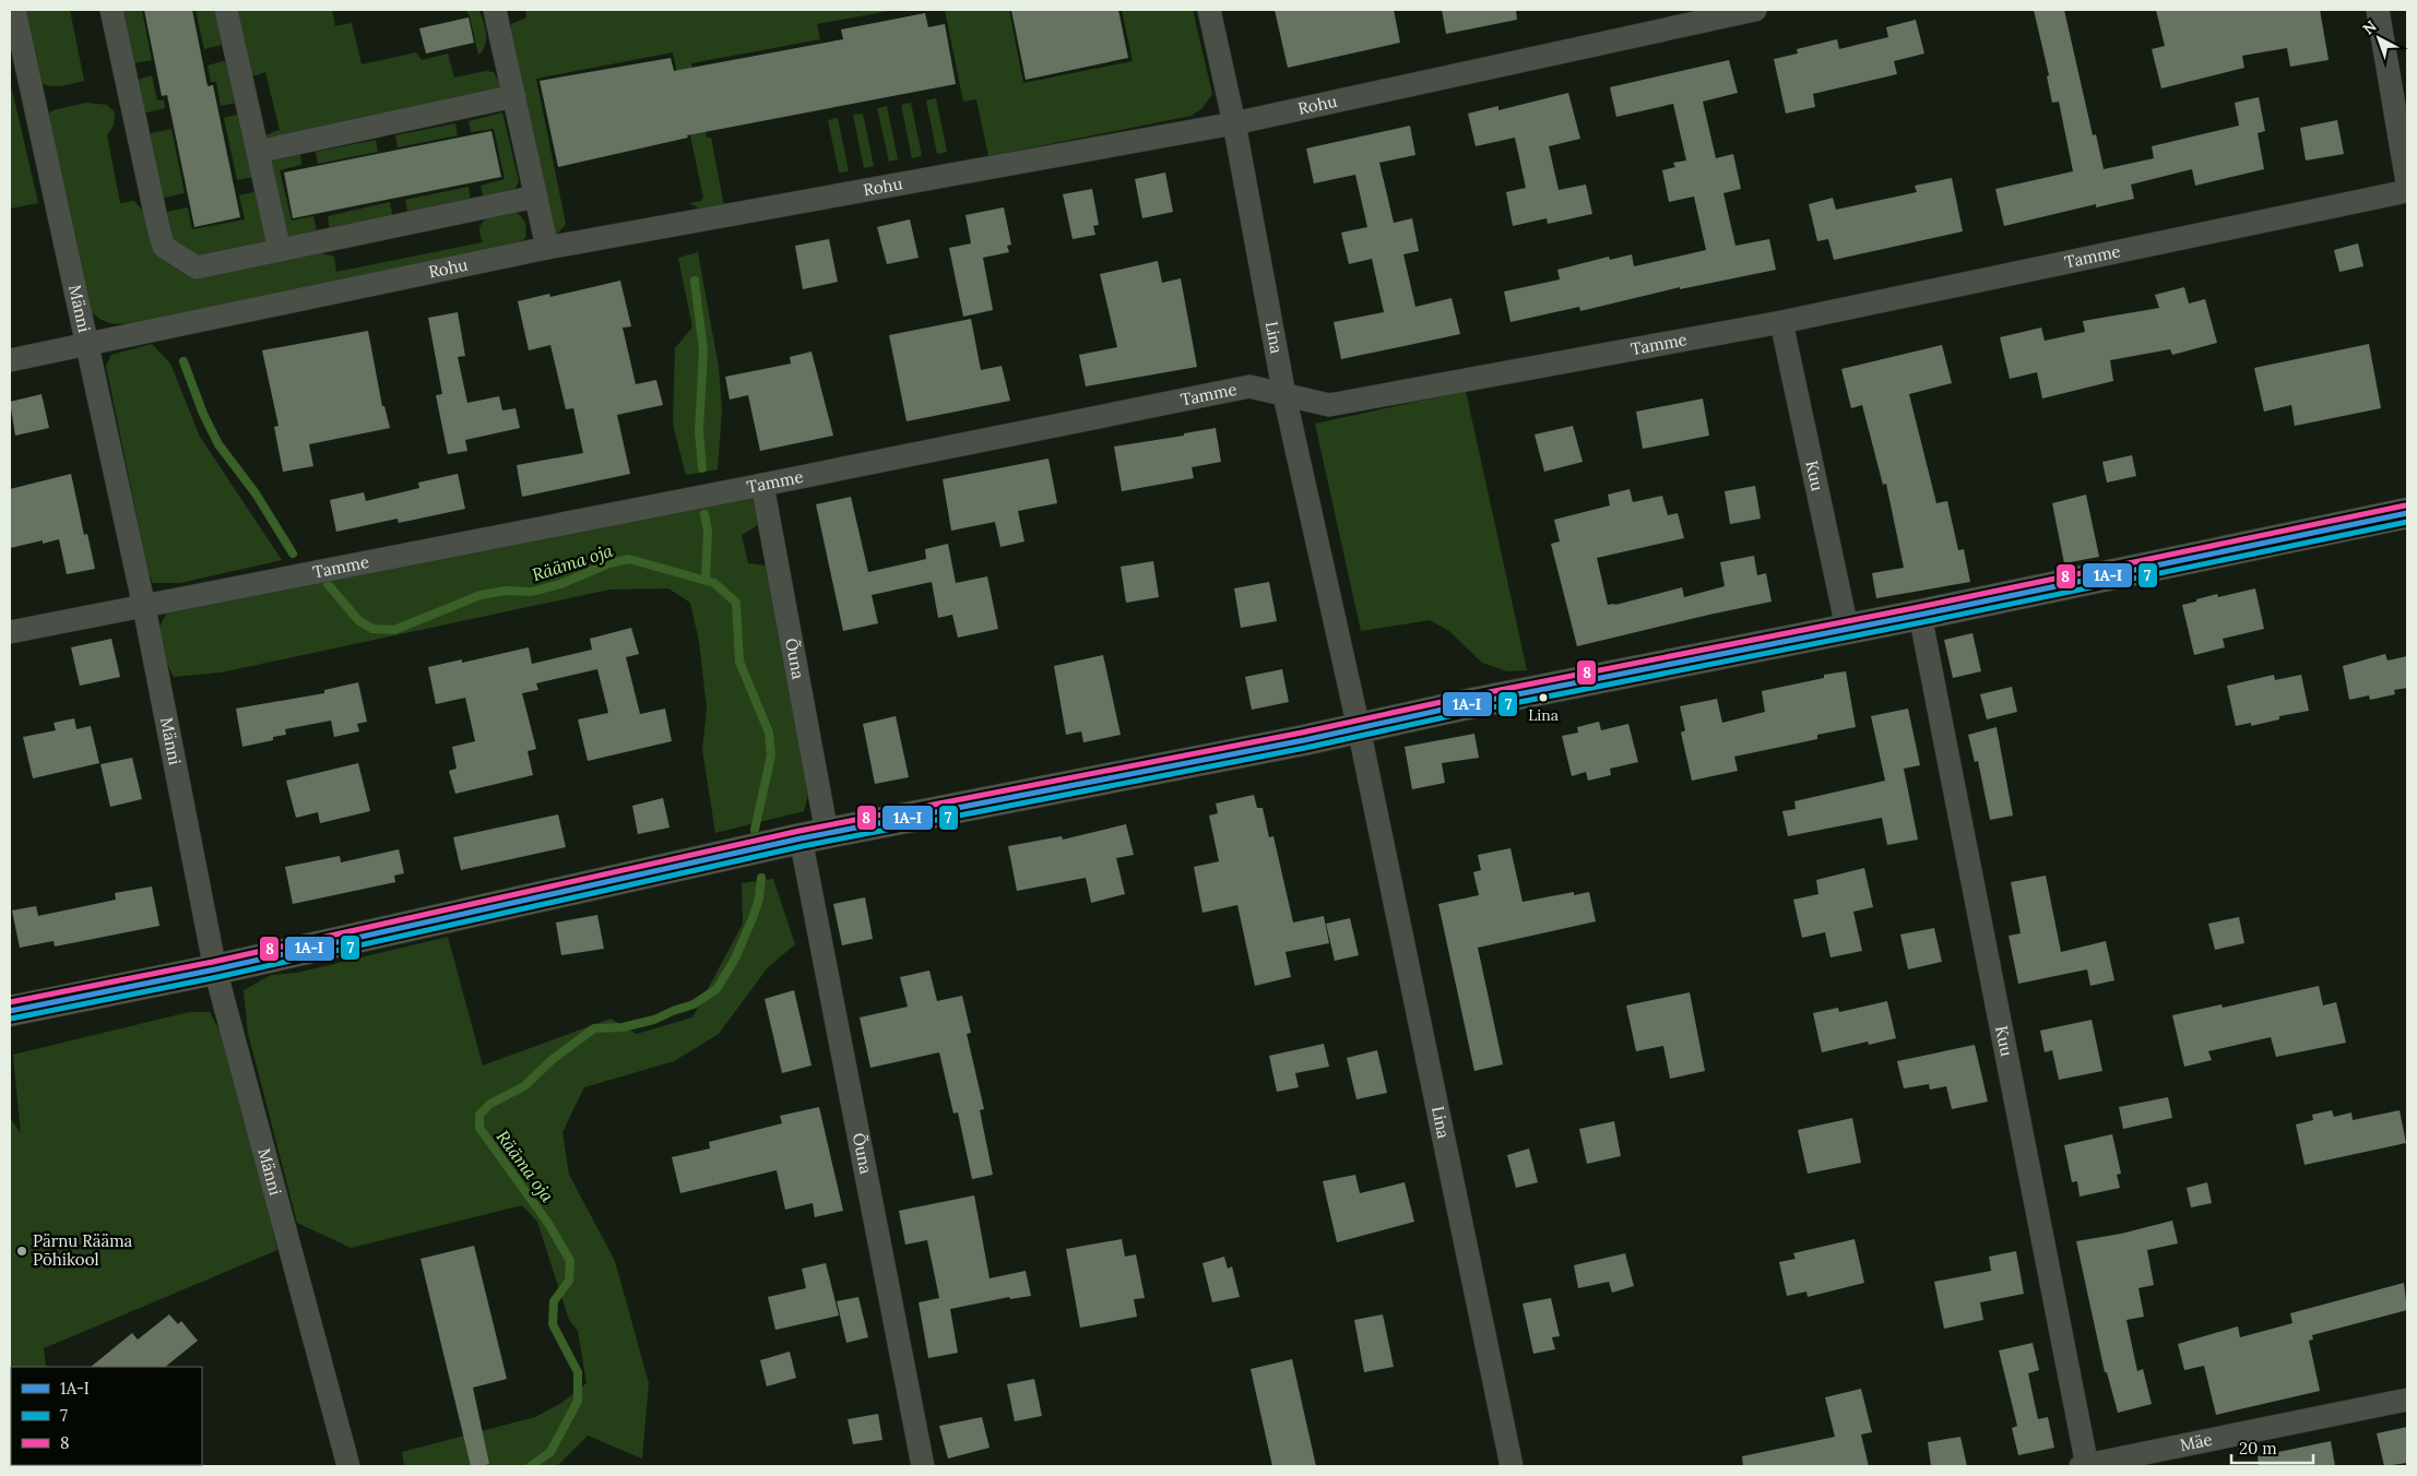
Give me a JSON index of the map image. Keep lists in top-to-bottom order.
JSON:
{
  "streets": {
    "street": [
      "Rohu",
      "Tamme",
      "Männi",
      "Lina",
      "Kuu",
      "Õuna",
      "Mäe"
    ]
  },
  "crossings": [
    ["Rohu", "Männi"],
    ["Rohu", "Lina"],
    ["Tamme", "Männi"],
    ["Tamme", "Lina"],
    ["Tamme", "Kuu"],
    ["Tamme", "Õuna"],
    ["Kuu", "Mäe"]
  ],
  "water": ["Rääma oja"],
  "places": ["Lina", "Pärnu Rääma Põhikool"],
  "lines": ["transit line 8", "transit line 1A-I", "transit line 7"],
  "legend": ["1A-I", "7", "8"],
  "scale_bar": "20 m",
  "north": "top left"
}
